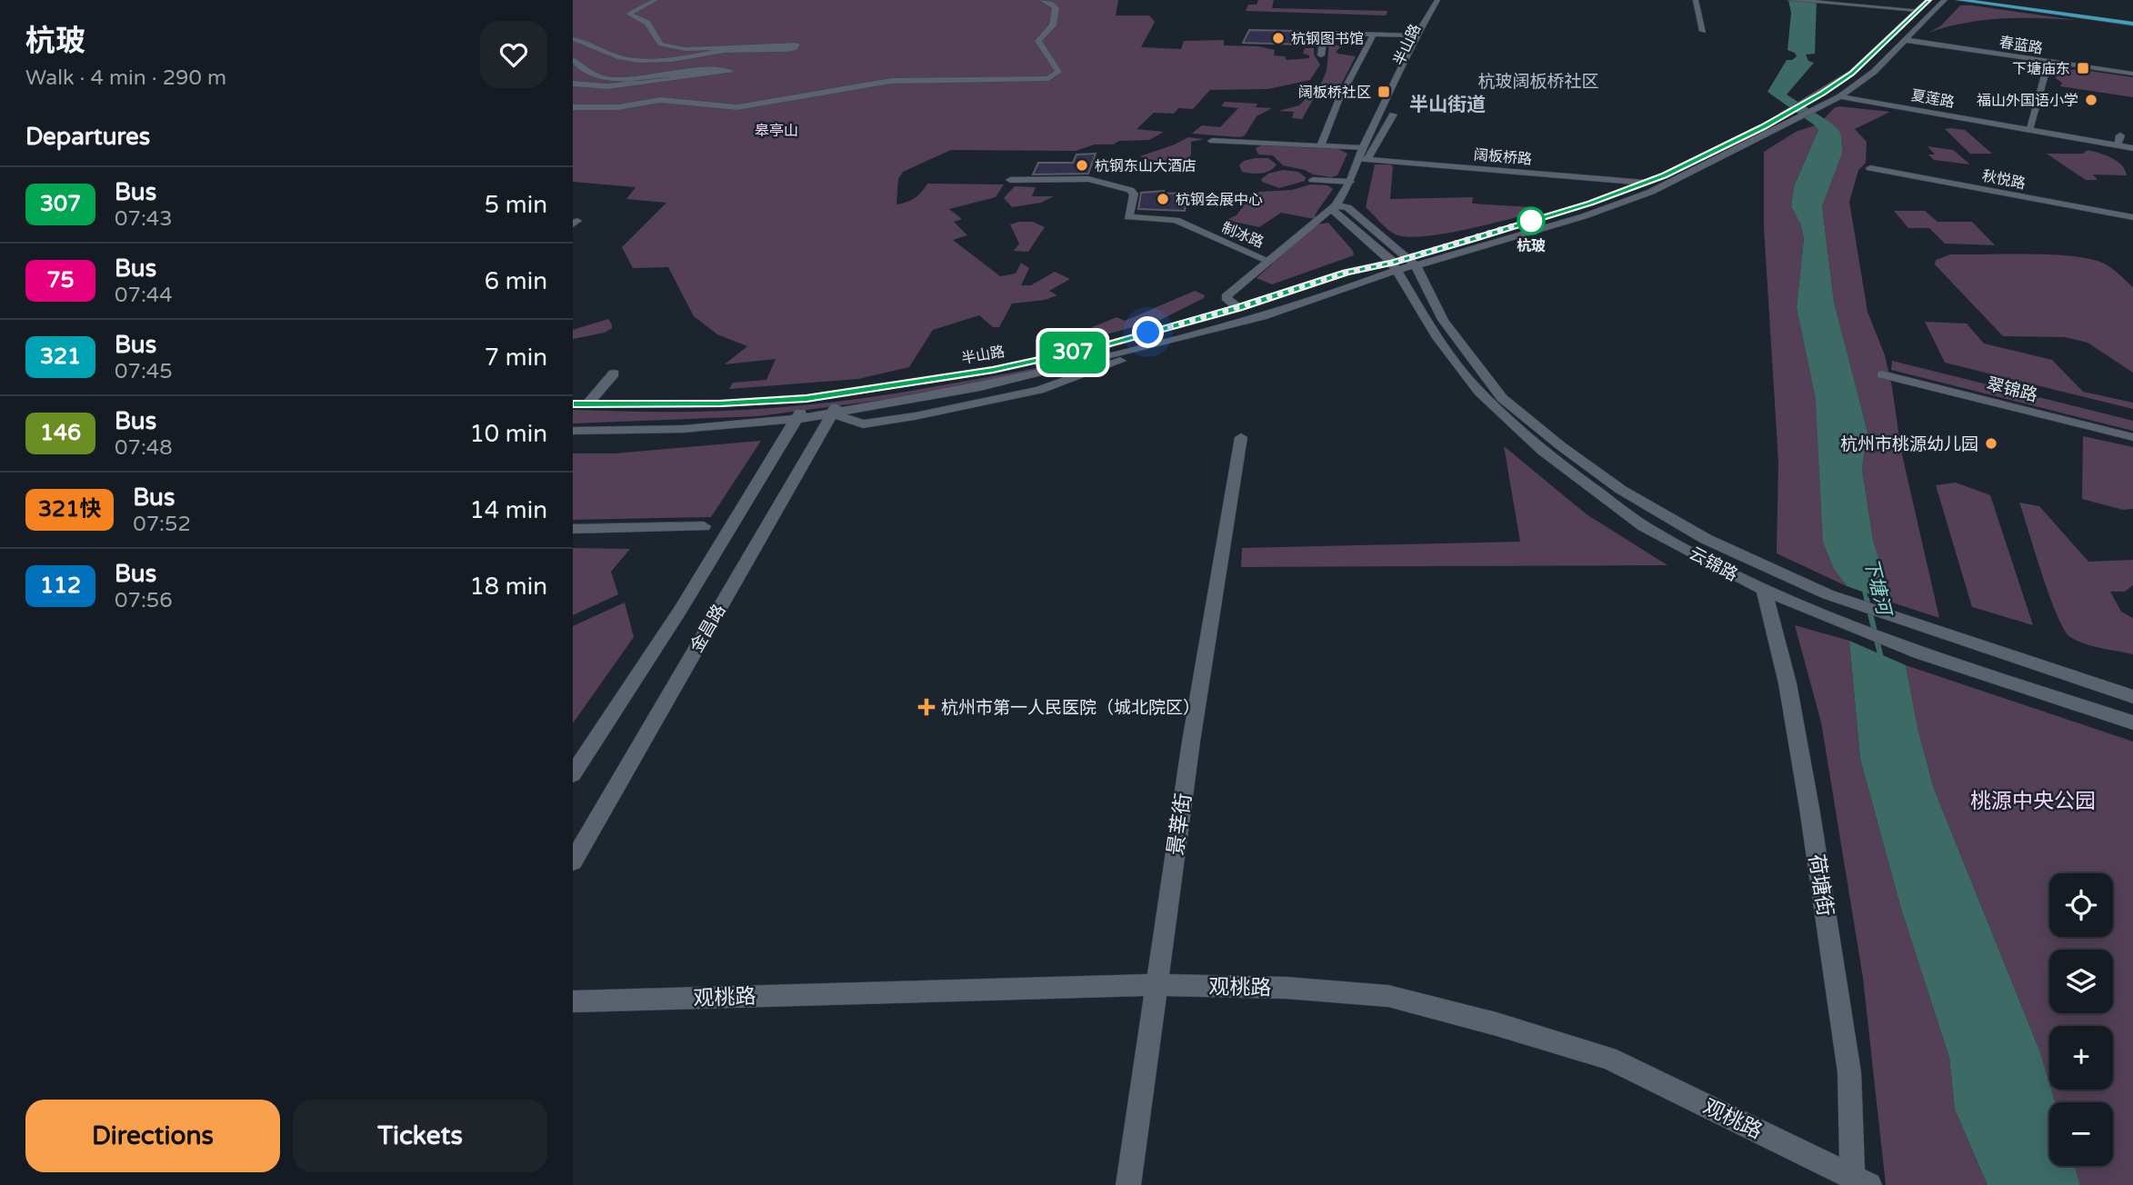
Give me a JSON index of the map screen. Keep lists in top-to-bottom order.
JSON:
{
  "streets": {
    "main road": [
      "半山路",
      "春蓝路",
      "夏莲路",
      "阔板桥路",
      "秋悦路",
      "制冰路",
      "翠锦路",
      "云锦路",
      "金昌路",
      "景莘街",
      "荷塘街",
      "观桃路"
    ]
  },
  "crossings": [
    ["半山路", "阔板桥路"],
    ["半山路", "制冰路"],
    ["半山路", "云锦路"],
    ["半山路", "金昌路"],
    ["云锦路", "荷塘街"],
    ["景莘街", "观桃路"],
    ["荷塘街", "观桃路"]
  ],
  "districts": ["杭玻阔板桥社区", "半山街道"],
  "water": ["下塘河"],
  "parks": ["皋亭山", "桃源中央公园"],
  "places": {
    "other": [
      "杭钢图书馆",
      "福山外国语小学",
      "杭钢东山大酒店",
      "杭钢会展中心",
      "杭玻",
      "杭州市桃源幼儿园"
    ],
    "transit": ["下塘庙东", "阔板桥社区"],
    "health": ["杭州市第一人民医院（城北院区）"]
  },
  "lines": ["bus line 307"],
  "page": {
    "heading": [
      ["杭玻", "Walk · 4 min · 290 m"],
      "Departures"
    ],
    "on_map": "307",
    "list": [
      {
        "mark": "307",
        "name": "Bus",
        "note": "07:43",
        "value": "5 min"
      },
      {
        "mark": "75",
        "name": "Bus",
        "note": "07:44",
        "value": "6 min"
      },
      {
        "mark": "321",
        "name": "Bus",
        "note": "07:45",
        "value": "7 min"
      },
      {
        "mark": "146",
        "name": "Bus",
        "note": "07:48",
        "value": "10 min"
      },
      {
        "mark": "321快",
        "name": "Bus",
        "note": "07:52",
        "value": "14 min"
      },
      {
        "mark": "112",
        "name": "Bus",
        "note": "07:56",
        "value": "18 min"
      }
    ],
    "map_buttons": ["+", "−"],
    "buttons": ["Directions", "Tickets"]
  }
}
